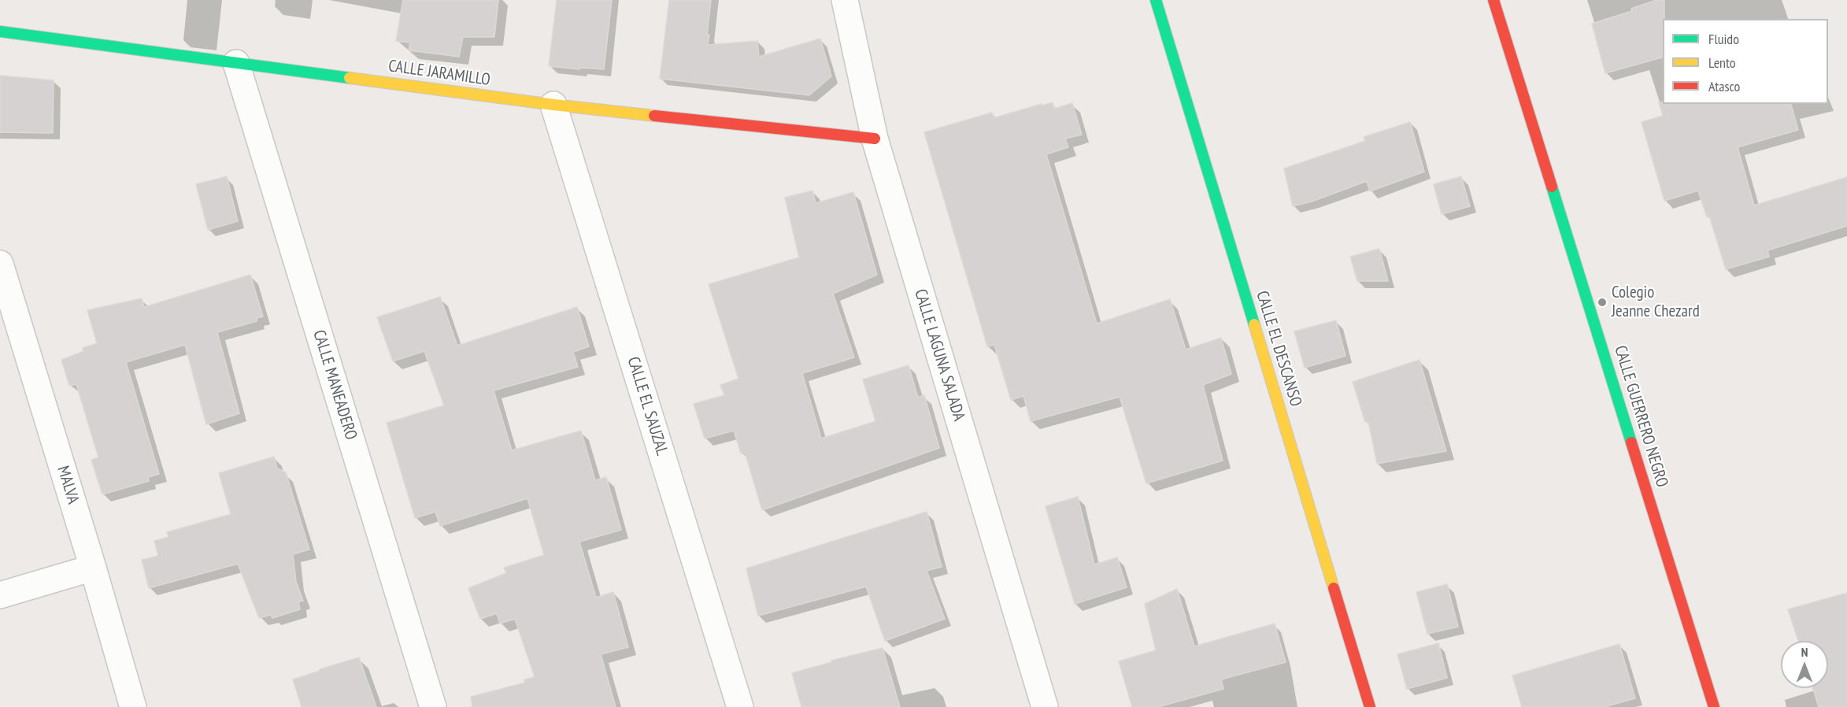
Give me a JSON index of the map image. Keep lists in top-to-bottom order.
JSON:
{
  "streets": {
    "street": [
      "CALLE JARAMILLO",
      "CALLE EL DESCANSO",
      "CALLE LAGUNA SALADA",
      "CALLE MANEADERO",
      "CALLE EL SAUZAL",
      "CALLE GUERRERO NEGRO",
      "MALVA"
    ]
  },
  "crossings": [
    ["CALLE JARAMILLO", "CALLE LAGUNA SALADA"],
    ["CALLE JARAMILLO", "CALLE MANEADERO"],
    ["CALLE JARAMILLO", "CALLE EL SAUZAL"]
  ],
  "places": ["Colegio Jeanne Chezard"],
  "legend": ["Fluido", "Lento", "Atasco"],
  "north": "top"
}
